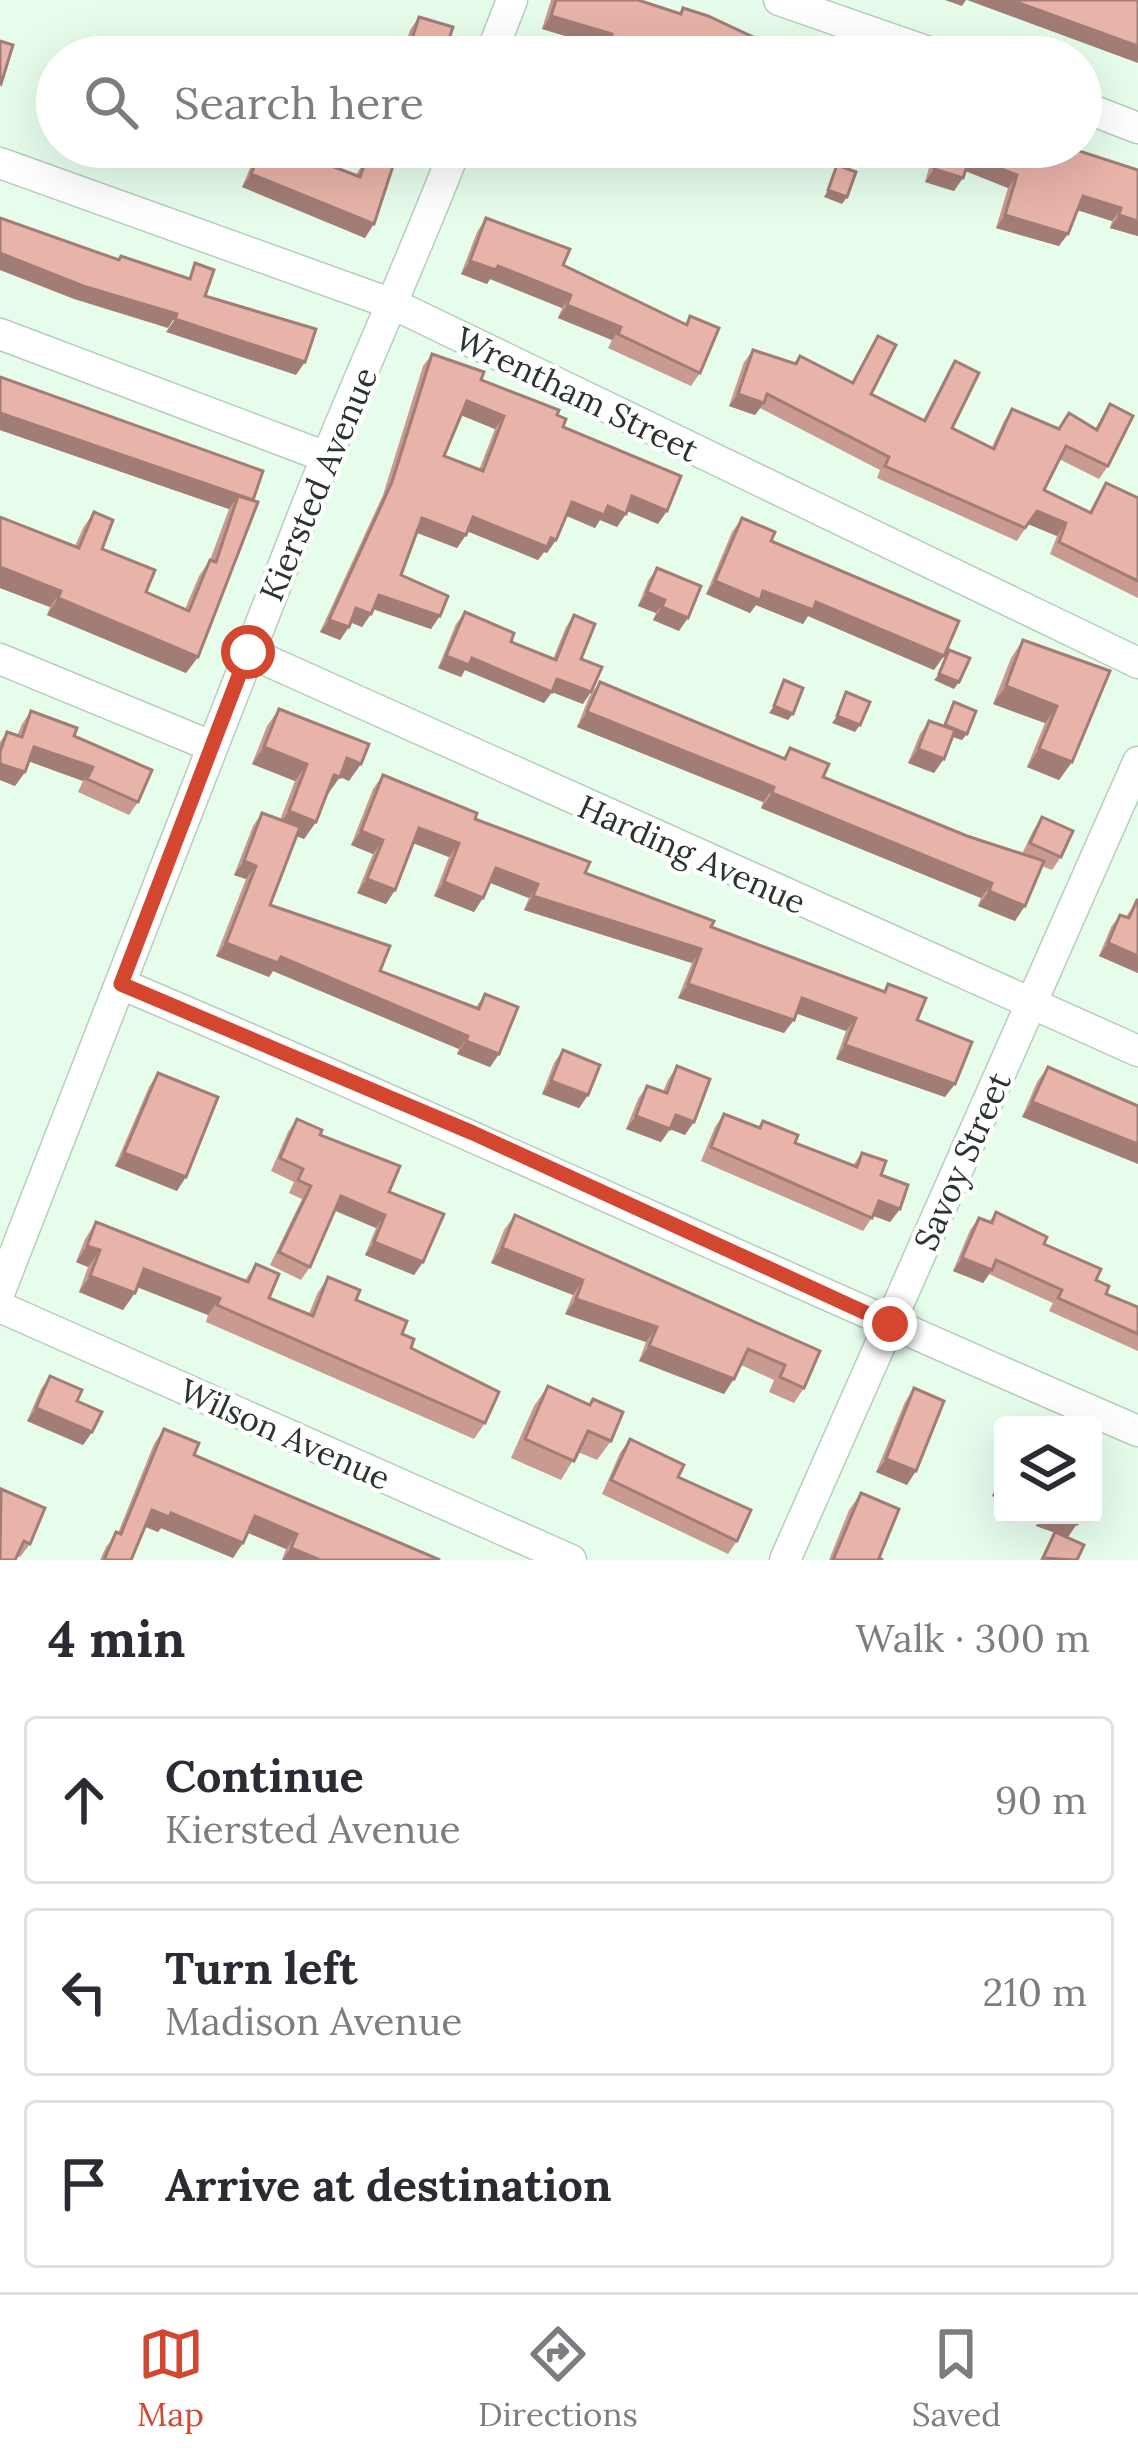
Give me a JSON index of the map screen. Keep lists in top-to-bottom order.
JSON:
{
  "streets": {
    "street": [
      "Wrentham Street",
      "Kiersted Avenue",
      "Harding Avenue",
      "Savoy Street",
      "Wilson Avenue"
    ]
  },
  "crossings": [
    ["Wrentham Street", "Kiersted Avenue"],
    ["Kiersted Avenue", "Harding Avenue"],
    ["Harding Avenue", "Savoy Street"]
  ],
  "page": {
    "search": "Search here",
    "heading": ["4 min", "Walk · 300 m"],
    "list": [
      ["Continue", "Kiersted Avenue", "90 m"],
      ["Turn left", "Madison Avenue", "210 m"],
      "Arrive at destination"
    ],
    "nav": ["Map", "Directions", "Saved"]
  }
}
